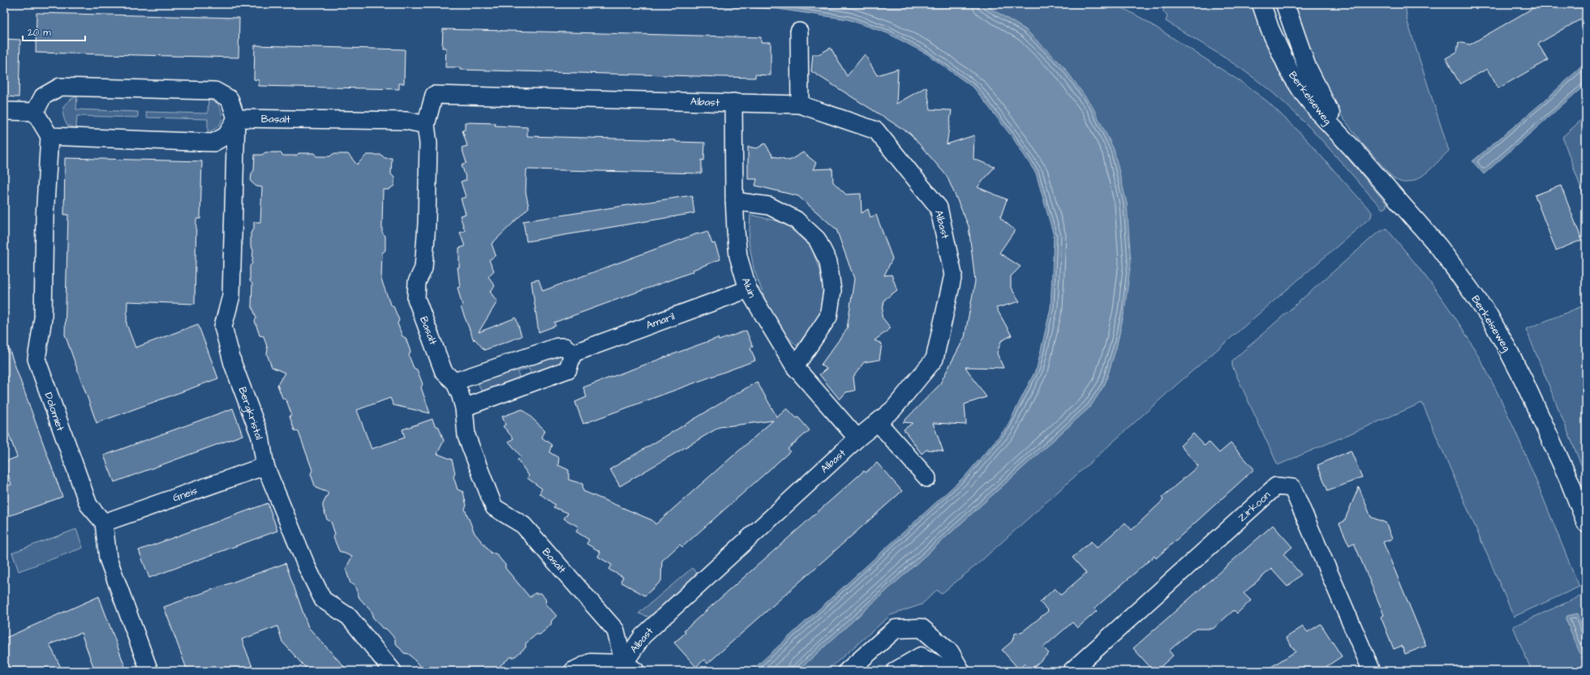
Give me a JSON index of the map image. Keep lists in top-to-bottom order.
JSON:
{
  "streets": {
    "street": [
      "Berkelseweg",
      "Albast",
      "Basalt",
      "Aluin",
      "Amaril",
      "Dolomiet",
      "Bergkristal",
      "Gneis",
      "Zirkoon"
    ]
  },
  "crossings": [
    ["Albast", "Basalt"],
    ["Albast", "Aluin"],
    ["Basalt", "Bergkristal"],
    ["Aluin", "Amaril"],
    ["Dolomiet", "Gneis"],
    ["Bergkristal", "Gneis"]
  ],
  "scale_bar": "20 m"
}
